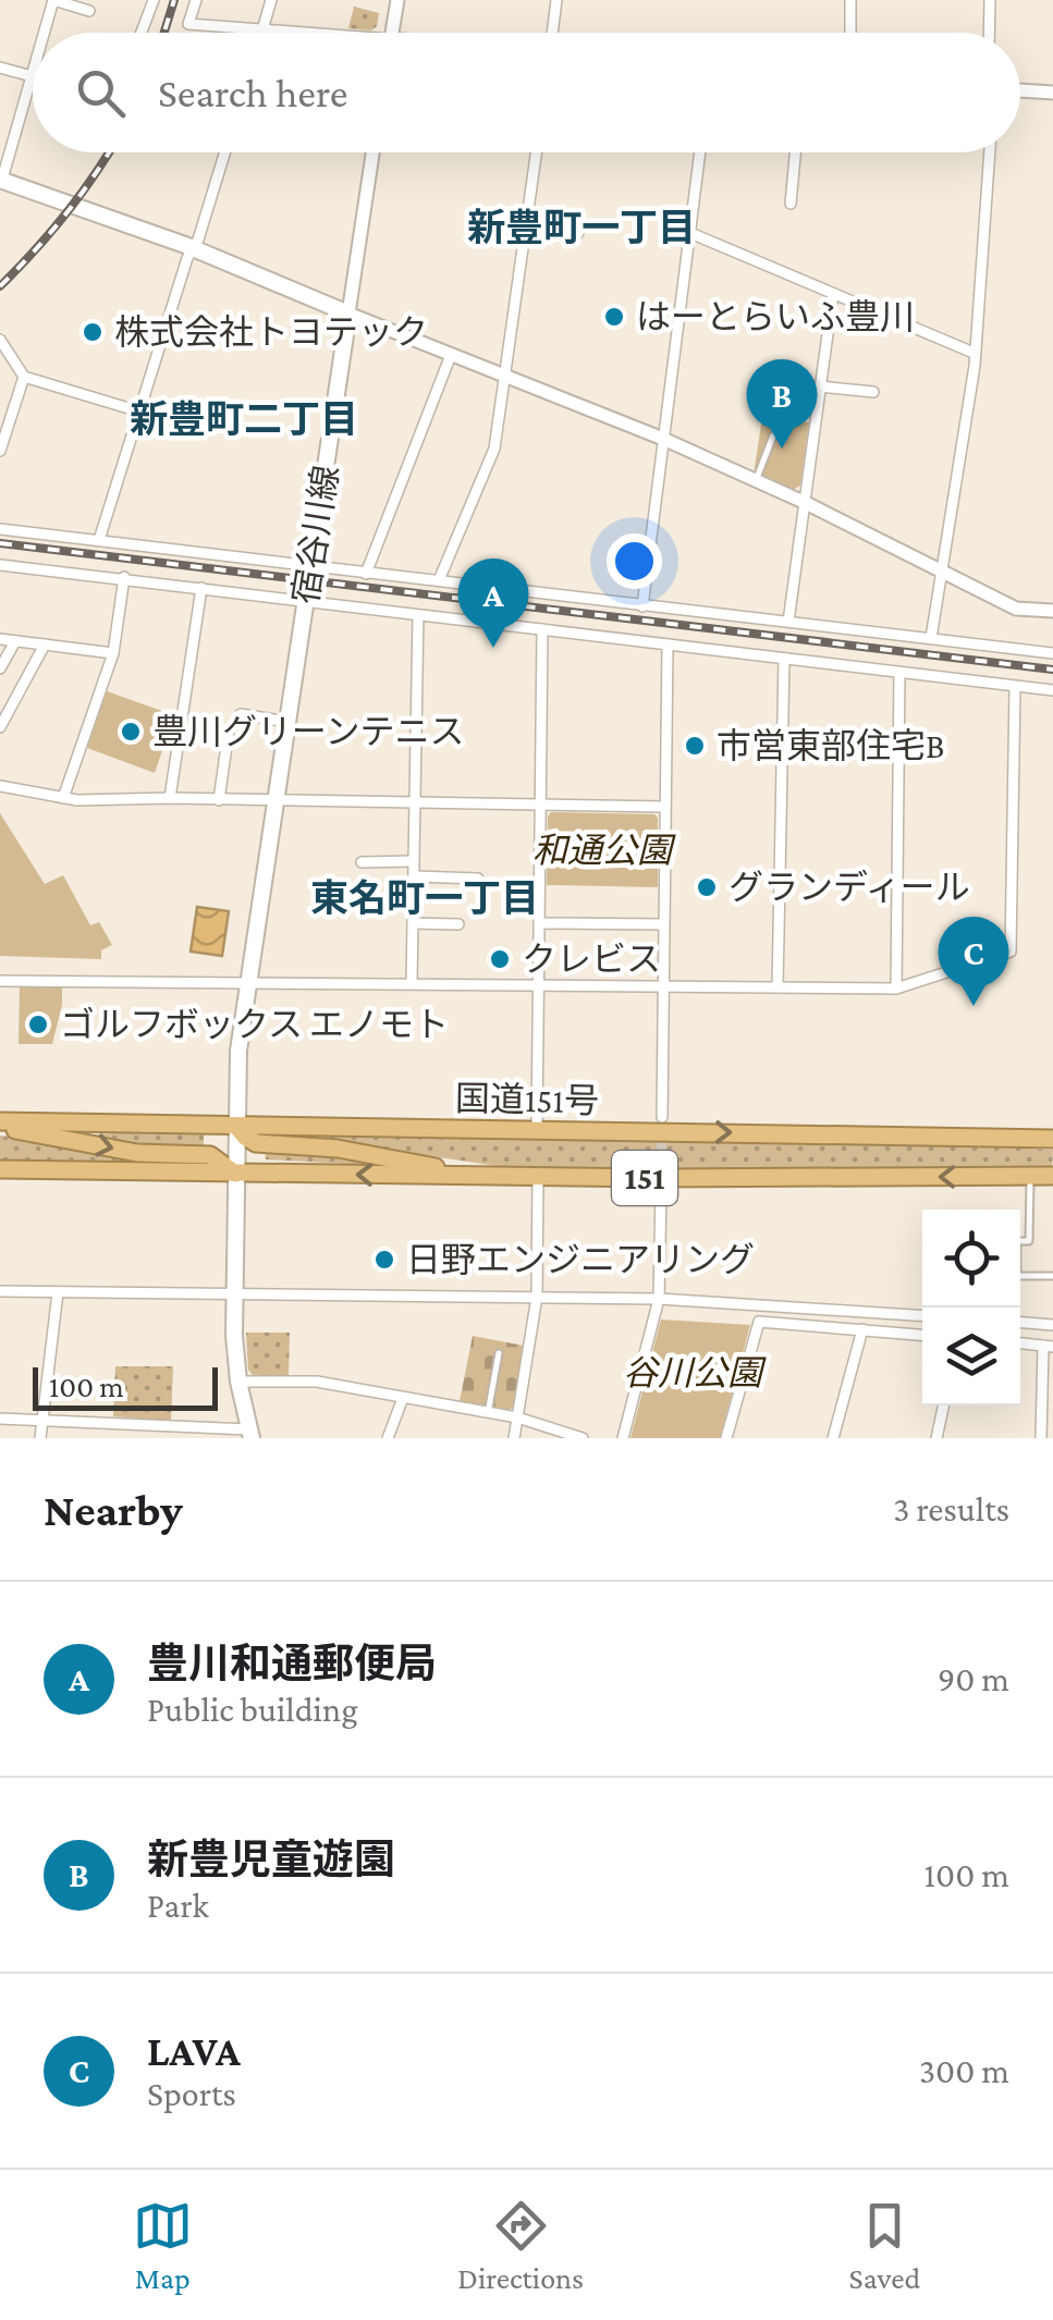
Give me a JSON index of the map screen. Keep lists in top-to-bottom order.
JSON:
{
  "streets": {
    "highway": ["国道151号", "151"],
    "main road": ["宿谷川線"]
  },
  "crossings": [
    ["宿谷川線", "国道151号"],
    ["宿谷川線", "151"]
  ],
  "districts": ["新豊町一丁目", "新豊町二丁目", "東名町一丁目"],
  "parks": ["和通公園", "谷川公園"],
  "places": [
    "はーとらいふ豊川",
    "株式会社トヨテック",
    "豊川グリーンテニス",
    "市営東部住宅B",
    "グランディール",
    "クレビス",
    "ゴルフボックス エノモト",
    "日野エンジニアリング"
  ],
  "scale_bar": "100 m",
  "page": {
    "search": "Search here",
    "pins": ["B", "A", "C"],
    "scale": "100 m",
    "heading": ["Nearby", "3 results"],
    "list": [
      {
        "mark": "A",
        "name": "豊川和通郵便局",
        "note": "Public building",
        "value": "90 m"
      },
      {
        "mark": "B",
        "name": "新豊児童遊園",
        "note": "Park",
        "value": "100 m"
      },
      {
        "mark": "C",
        "name": "LAVA",
        "note": "Sports",
        "value": "300 m"
      }
    ],
    "nav": ["Map", "Directions", "Saved"]
  }
}
